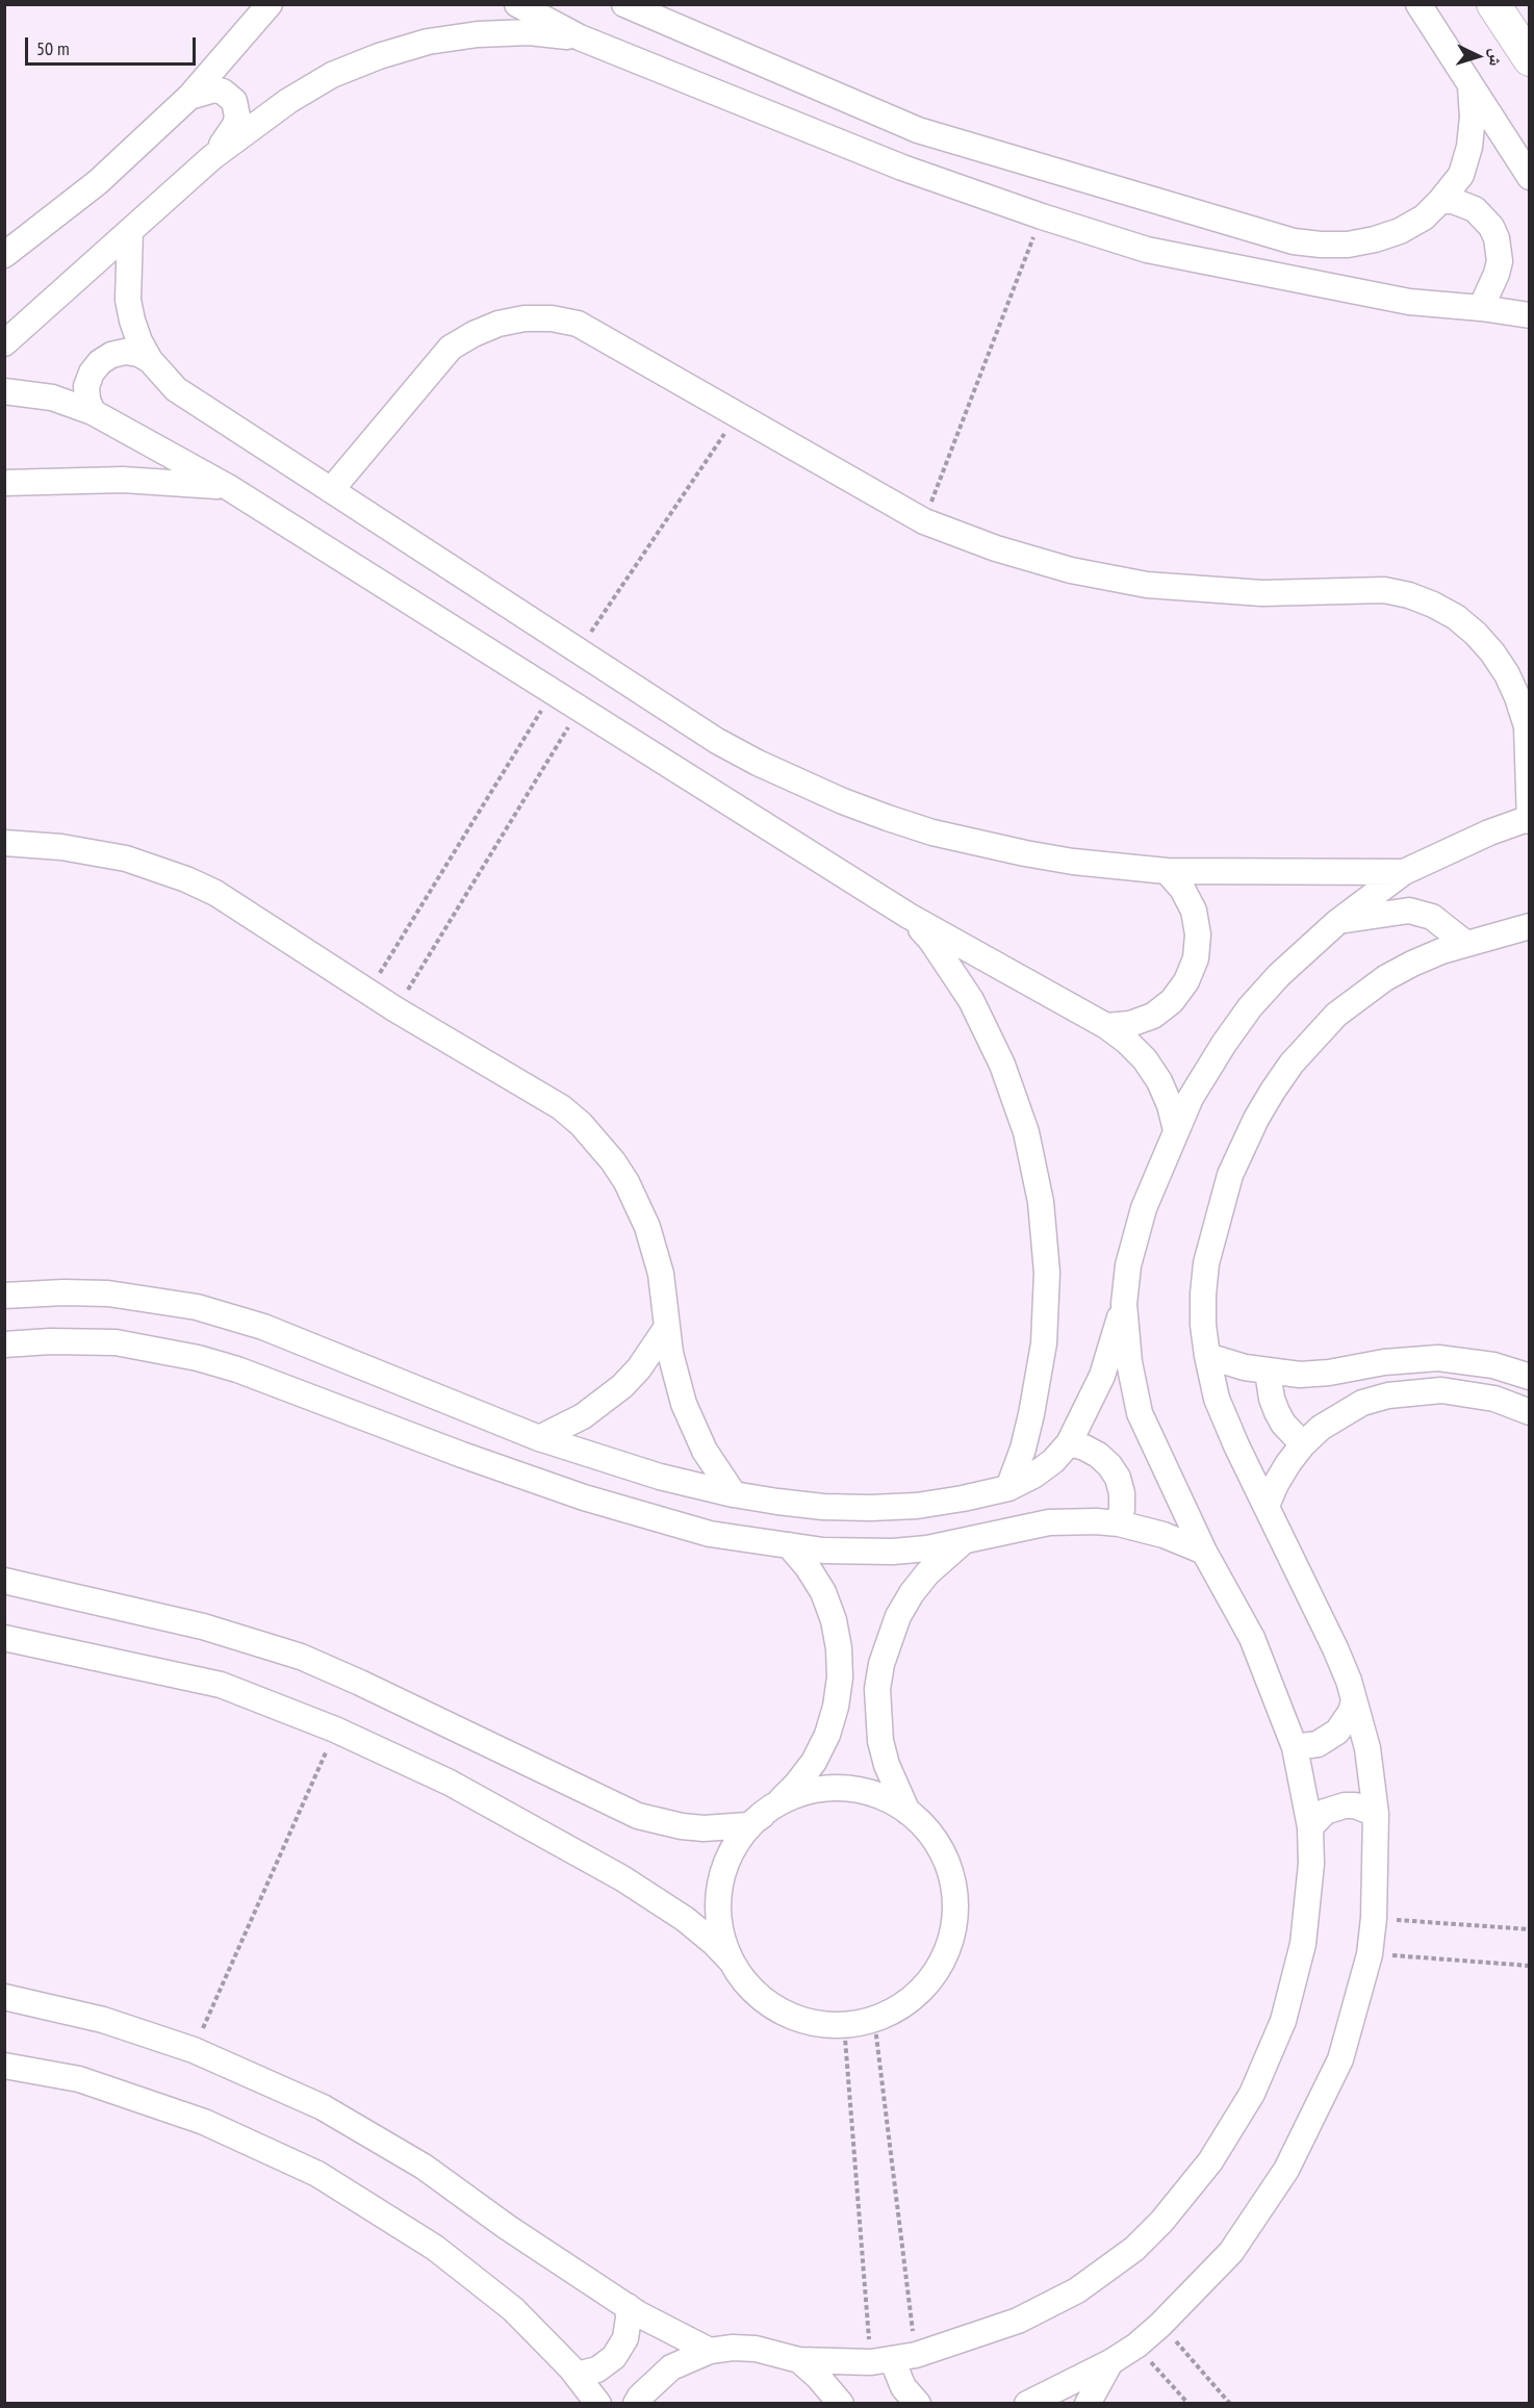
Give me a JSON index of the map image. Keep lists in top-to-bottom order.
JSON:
{
  "scale_bar": "50 m",
  "north": "right"
}
